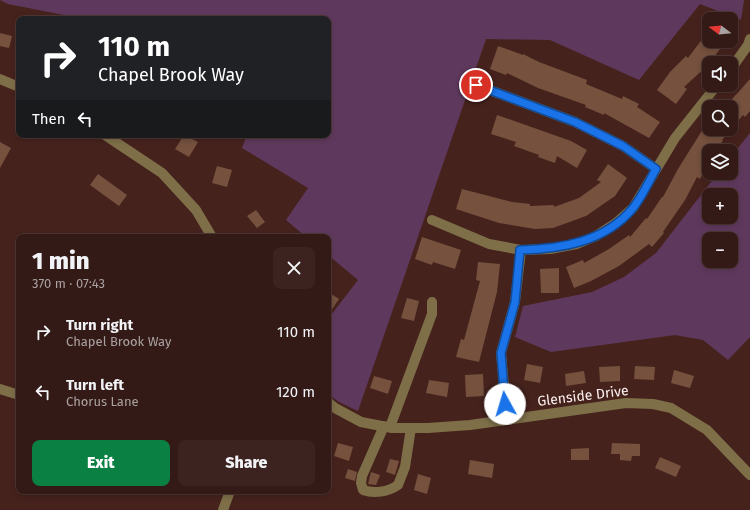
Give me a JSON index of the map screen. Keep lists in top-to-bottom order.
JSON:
{
  "streets": {
    "street": ["Glenside Drive"]
  },
  "north": "left",
  "page": {
    "map_buttons": ["+", "−"],
    "turn": ["110 m", "Chapel Brook Way"],
    "then": "Then",
    "heading": ["1 min", "370 m · 07:43"],
    "list": [
      {
        "name": "Turn right",
        "note": "Chapel Brook Way",
        "value": "110 m"
      },
      {
        "name": "Turn left",
        "note": "Chorus Lane",
        "value": "120 m"
      }
    ],
    "buttons": ["Exit", "Share"]
  }
}
